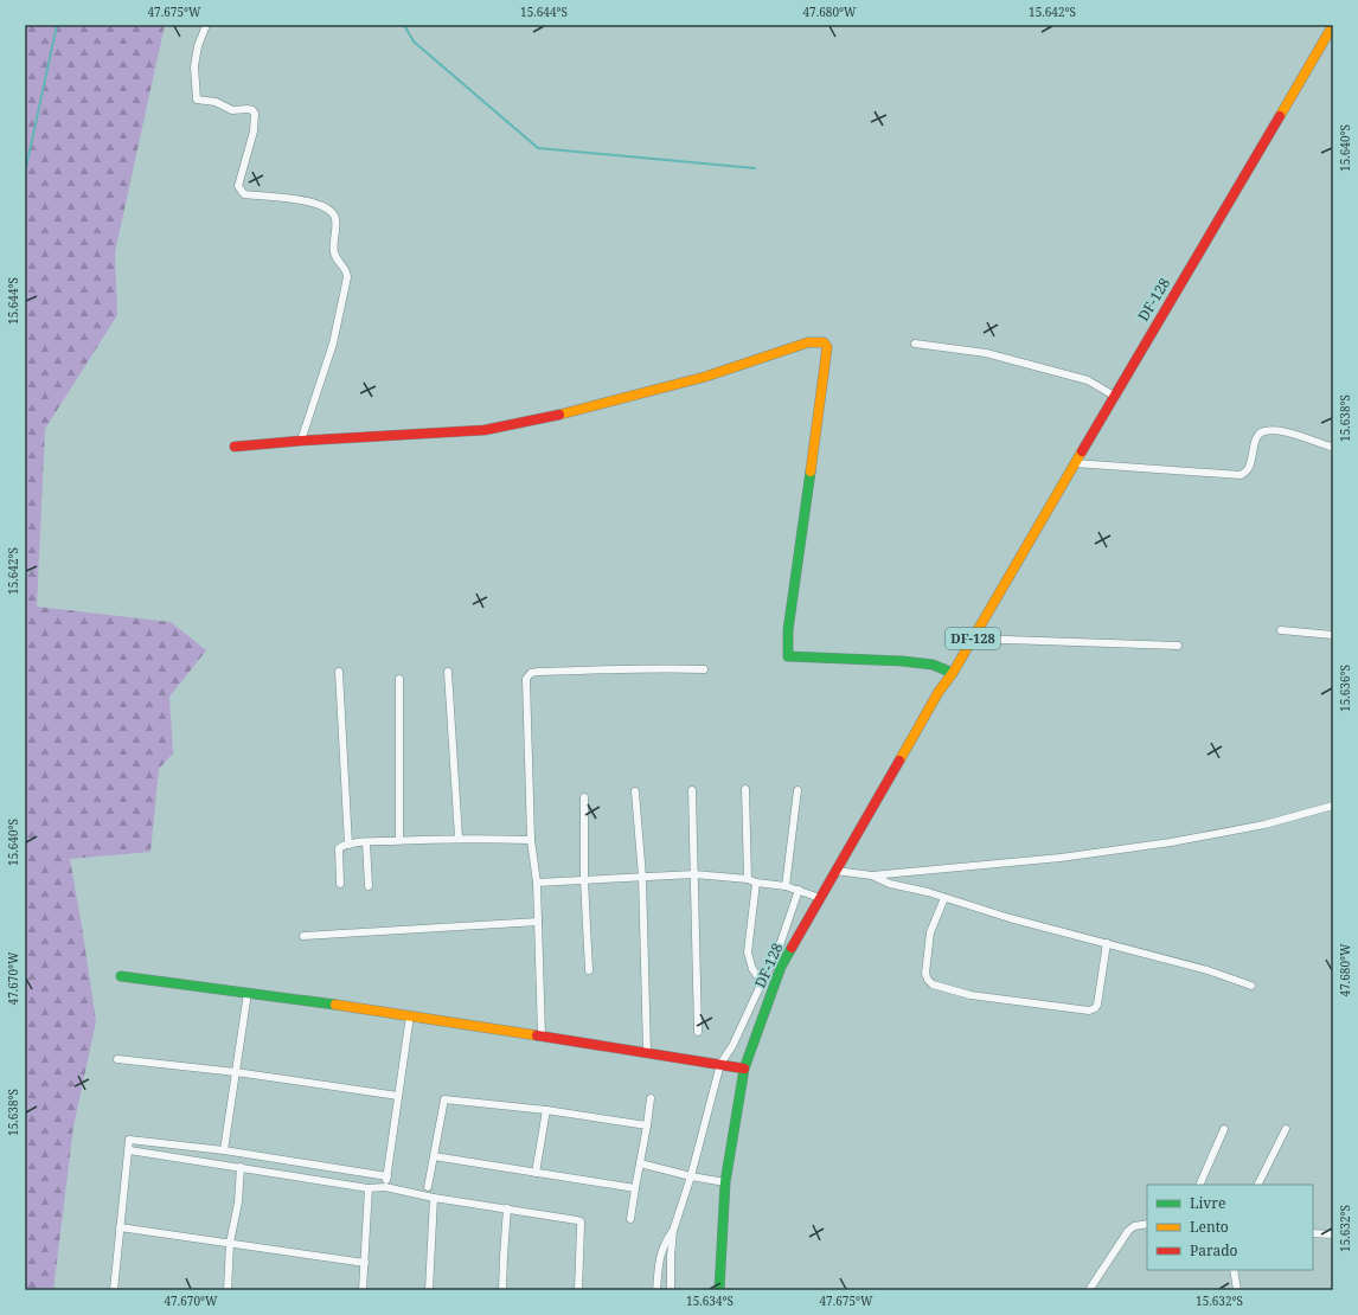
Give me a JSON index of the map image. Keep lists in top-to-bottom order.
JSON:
{
  "streets": {
    "street": ["DF-128"]
  },
  "legend": ["Livre", "Lento", "Parado"],
  "coordinates": [
    "47.675°W",
    "15.644°S",
    "47.680°W",
    "15.642°S",
    "15.640°S",
    "15.638°S",
    "15.636°S",
    "47.670°W",
    "15.632°S",
    "15.634°S"
  ]
}
